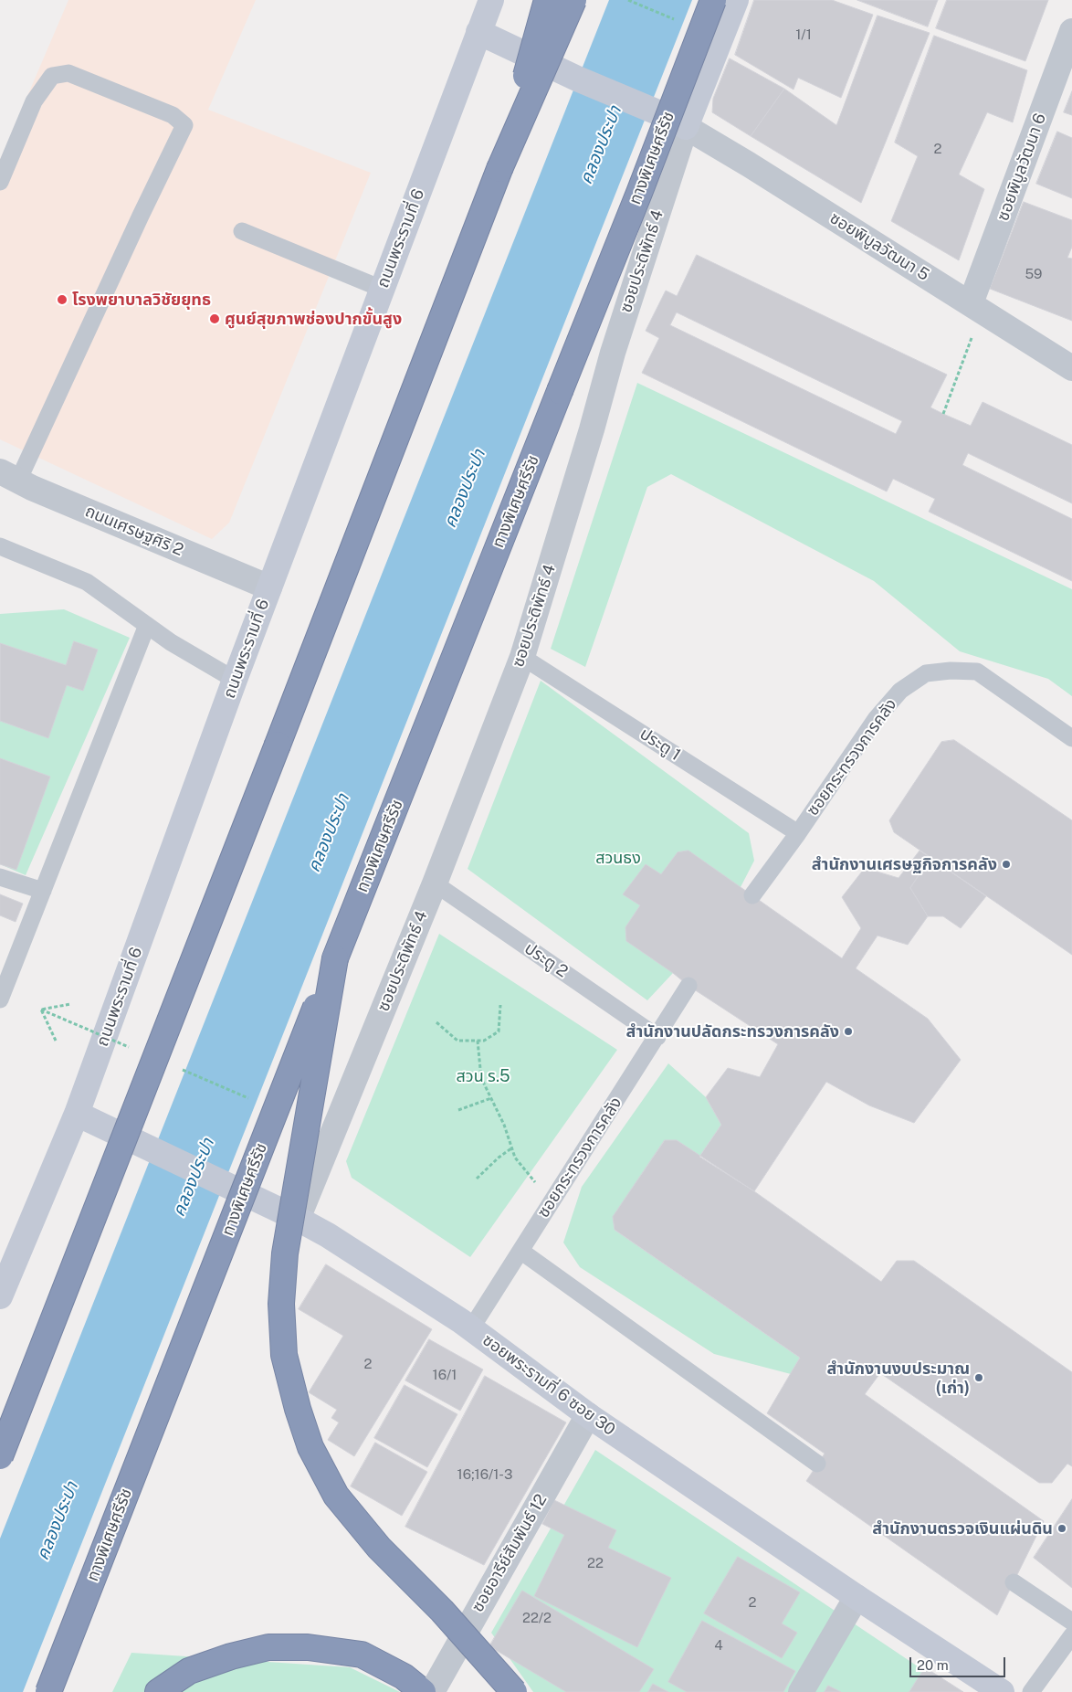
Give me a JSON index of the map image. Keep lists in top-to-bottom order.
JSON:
{
  "streets": {
    "highway": ["ทางพิเศษศรีรัช"],
    "street": [
      "ซอยพิบูลวัฒนา 6",
      "ถนนพระรามที่ 6",
      "ซอยพิบูลวัฒนา 5",
      "ซอยประดิพัทธ์ 4",
      "ถนนเศรษฐศิริ 2",
      "ซอยพระรามที่ 6 ซอย 30",
      "ซอยอารีย์สัมพันธ์ 12"
    ],
    "lane": ["ประตู 1", "ซอยกระทรวงการคลัง", "ประตู 2"]
  },
  "crossings": [
    ["ซอยพิบูลวัฒนา 6", "ซอยพิบูลวัฒนา 5"],
    ["ถนนพระรามที่ 6", "ถนนเศรษฐศิริ 2"],
    ["ถนนพระรามที่ 6", "ซอยพระรามที่ 6 ซอย 30"],
    ["ซอยพิบูลวัฒนา 5", "ซอยประดิพัทธ์ 4"],
    ["ซอยประดิพัทธ์ 4", "ประตู 1"],
    ["ซอยประดิพัทธ์ 4", "ประตู 2"],
    ["ซอยประดิพัทธ์ 4", "ซอยพระรามที่ 6 ซอย 30"],
    ["ประตู 1", "ซอยกระทรวงการคลัง"],
    ["ซอยกระทรวงการคลัง", "ประตู 2"],
    ["ซอยกระทรวงการคลัง", "ซอยพระรามที่ 6 ซอย 30"],
    ["ซอยพระรามที่ 6 ซอย 30", "ซอยอารีย์สัมพันธ์ 12"]
  ],
  "water": ["คลองประปา"],
  "parks": ["สวนธง", "สวน ร.5"],
  "places": [
    "โรงพยาบาลวิชัยยุทธ",
    "ศูนย์สุขภาพช่องปากขั้นสูง",
    "สำนักงานเศรษฐกิจการคลัง",
    "สำนักงานปลัดกระทรวงการคลัง",
    "สำนักงานงบประมาณ (เก่า)",
    "สำนักงานตรวจเงินแผ่นดิน"
  ],
  "house_numbers": [
    "1/1",
    "2",
    "59",
    "2",
    "16/1",
    "16;16/1-3",
    "22",
    "2",
    "22/2",
    "4"
  ],
  "scale_bar": "20 m"
}
